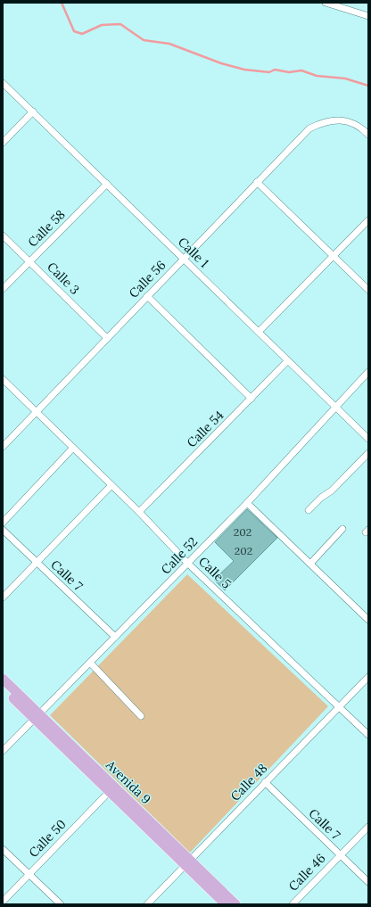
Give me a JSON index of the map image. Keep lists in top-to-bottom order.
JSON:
{
  "streets": {
    "main road": ["Avenida 9"],
    "street": [
      "Calle 58",
      "Calle 1",
      "Calle 3",
      "Calle 56",
      "Calle 54",
      "Calle 52",
      "Calle 5",
      "Calle 7",
      "Calle 48",
      "Calle 50",
      "Calle 46"
    ]
  },
  "crossings": [
    ["Calle 58", "Calle 1"],
    ["Calle 58", "Calle 3"],
    ["Calle 1", "Calle 56"],
    ["Calle 1", "Calle 54"],
    ["Calle 1", "Calle 52"],
    ["Calle 3", "Calle 56"],
    ["Calle 56", "Calle 5"],
    ["Calle 54", "Calle 5"],
    ["Calle 52", "Calle 5"],
    ["Calle 52", "Calle 7"],
    ["Calle 52", "Avenida 9"],
    ["Calle 5", "Calle 48"],
    ["Calle 7", "Calle 48"],
    ["Calle 7", "Calle 46"],
    ["Avenida 9", "Calle 48"],
    ["Avenida 9", "Calle 50"]
  ],
  "house_numbers": ["202", "202"]
}
